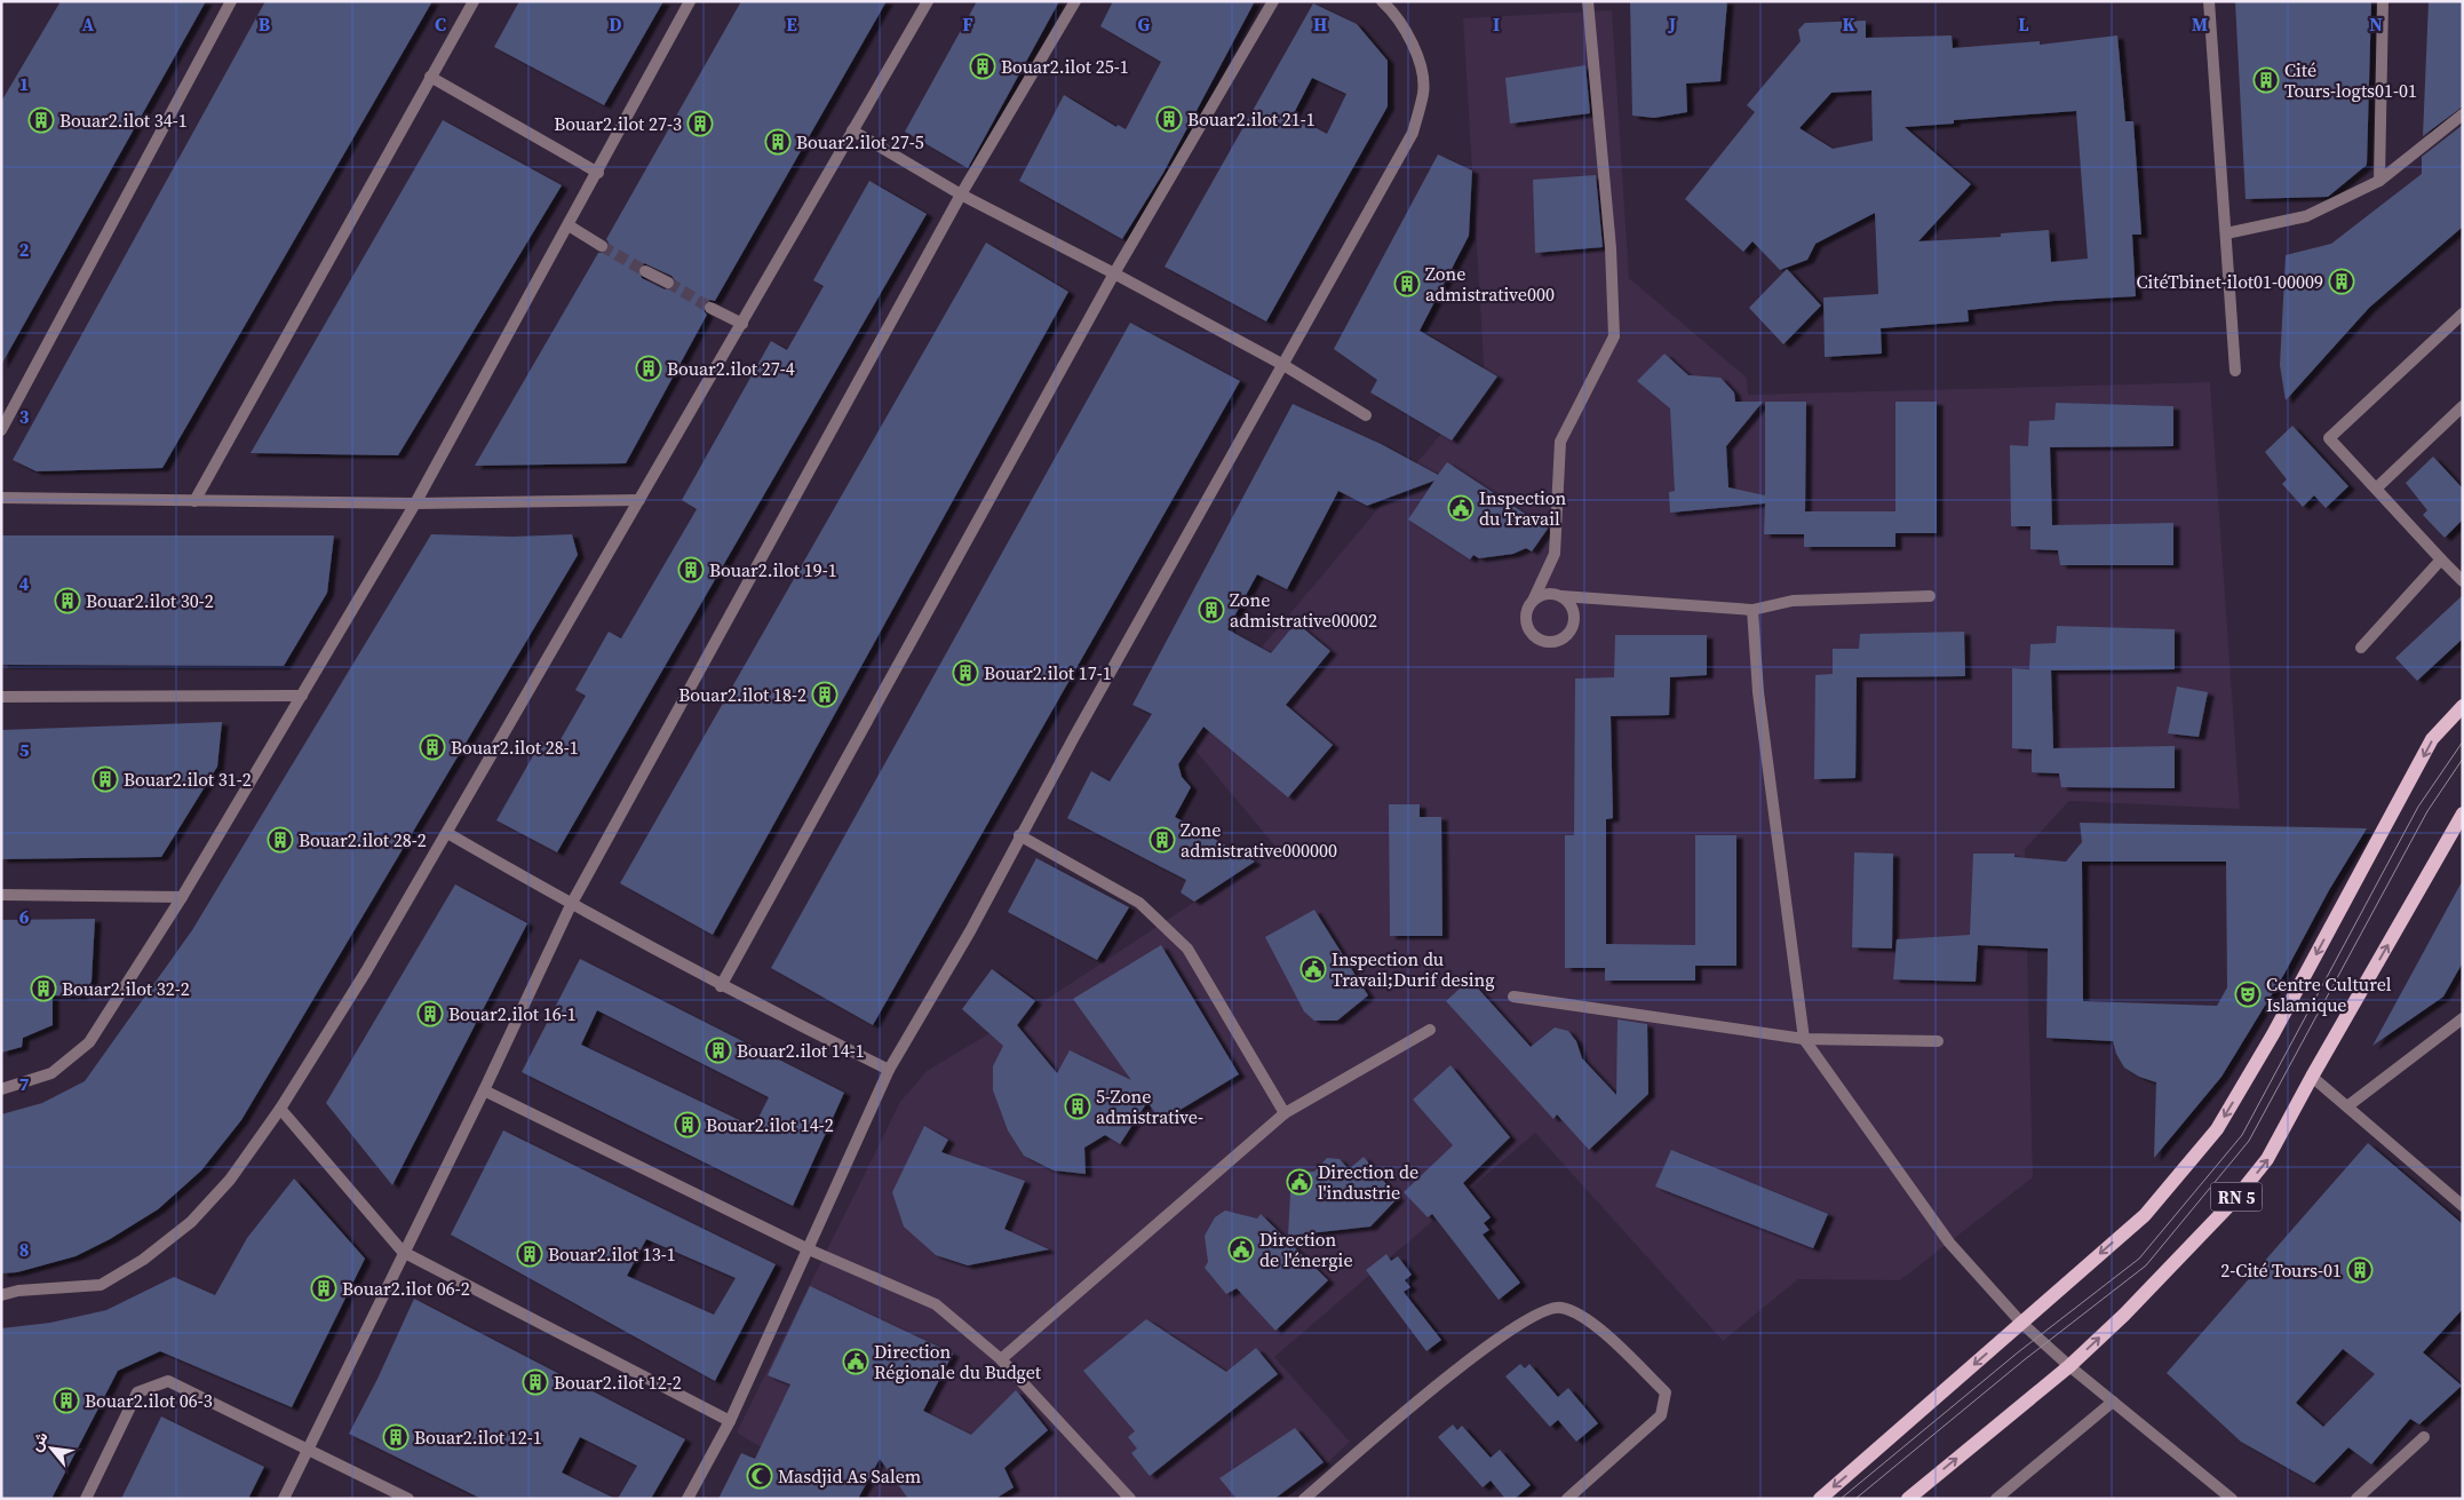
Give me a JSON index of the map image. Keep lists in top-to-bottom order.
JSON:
{
  "streets": {
    "main road": ["RN 5"]
  },
  "places": {
    "building": [
      "Bouar2.ilot 25-1",
      "Cité Tours-logts01-01",
      "Bouar2.ilot 21-1",
      "Bouar2.ilot 34-1",
      "Bouar2.ilot 27-3",
      "Bouar2.ilot 27-5",
      "CitéTbinet-ilot01-00009",
      "Zone admistrative000",
      "Bouar2.ilot 27-4",
      "Bouar2.ilot 19-1",
      "Bouar2.ilot 30-2",
      "Zone admistrative00002",
      "Bouar2.ilot 17-1",
      "Bouar2.ilot 18-2",
      "Bouar2.ilot 28-1",
      "Bouar2.ilot 31-2",
      "Bouar2.ilot 28-2",
      "Zone admistrative000000",
      "Bouar2.ilot 32-2",
      "Bouar2.ilot 16-1",
      "Bouar2.ilot 14-1",
      "5-Zone admistrative-",
      "Bouar2.ilot 14-2",
      "Bouar2.ilot 13-1",
      "2-Cité Tours-01",
      "Bouar2.ilot 06-2",
      "Bouar2.ilot 12-2",
      "Bouar2.ilot 06-3",
      "Bouar2.ilot 12-1"
    ],
    "public building": [
      "Inspection du Travail",
      "Inspection du Travail;Durif desing",
      "Direction de l'industrie",
      "Direction de l'énergie",
      "Direction Régionale du Budget"
    ],
    "theatre": ["Centre Culturel Islamique"],
    "mosque": ["Masdjid As Salem"]
  },
  "north": "top left",
  "grid": {
    "columns": [
      "A",
      "B",
      "C",
      "D",
      "E",
      "F",
      "G",
      "H",
      "I",
      "J",
      "K",
      "L",
      "M",
      "N"
    ],
    "rows": [
      "1",
      "2",
      "3",
      "4",
      "5",
      "6",
      "7",
      "8"
    ]
  }
}
